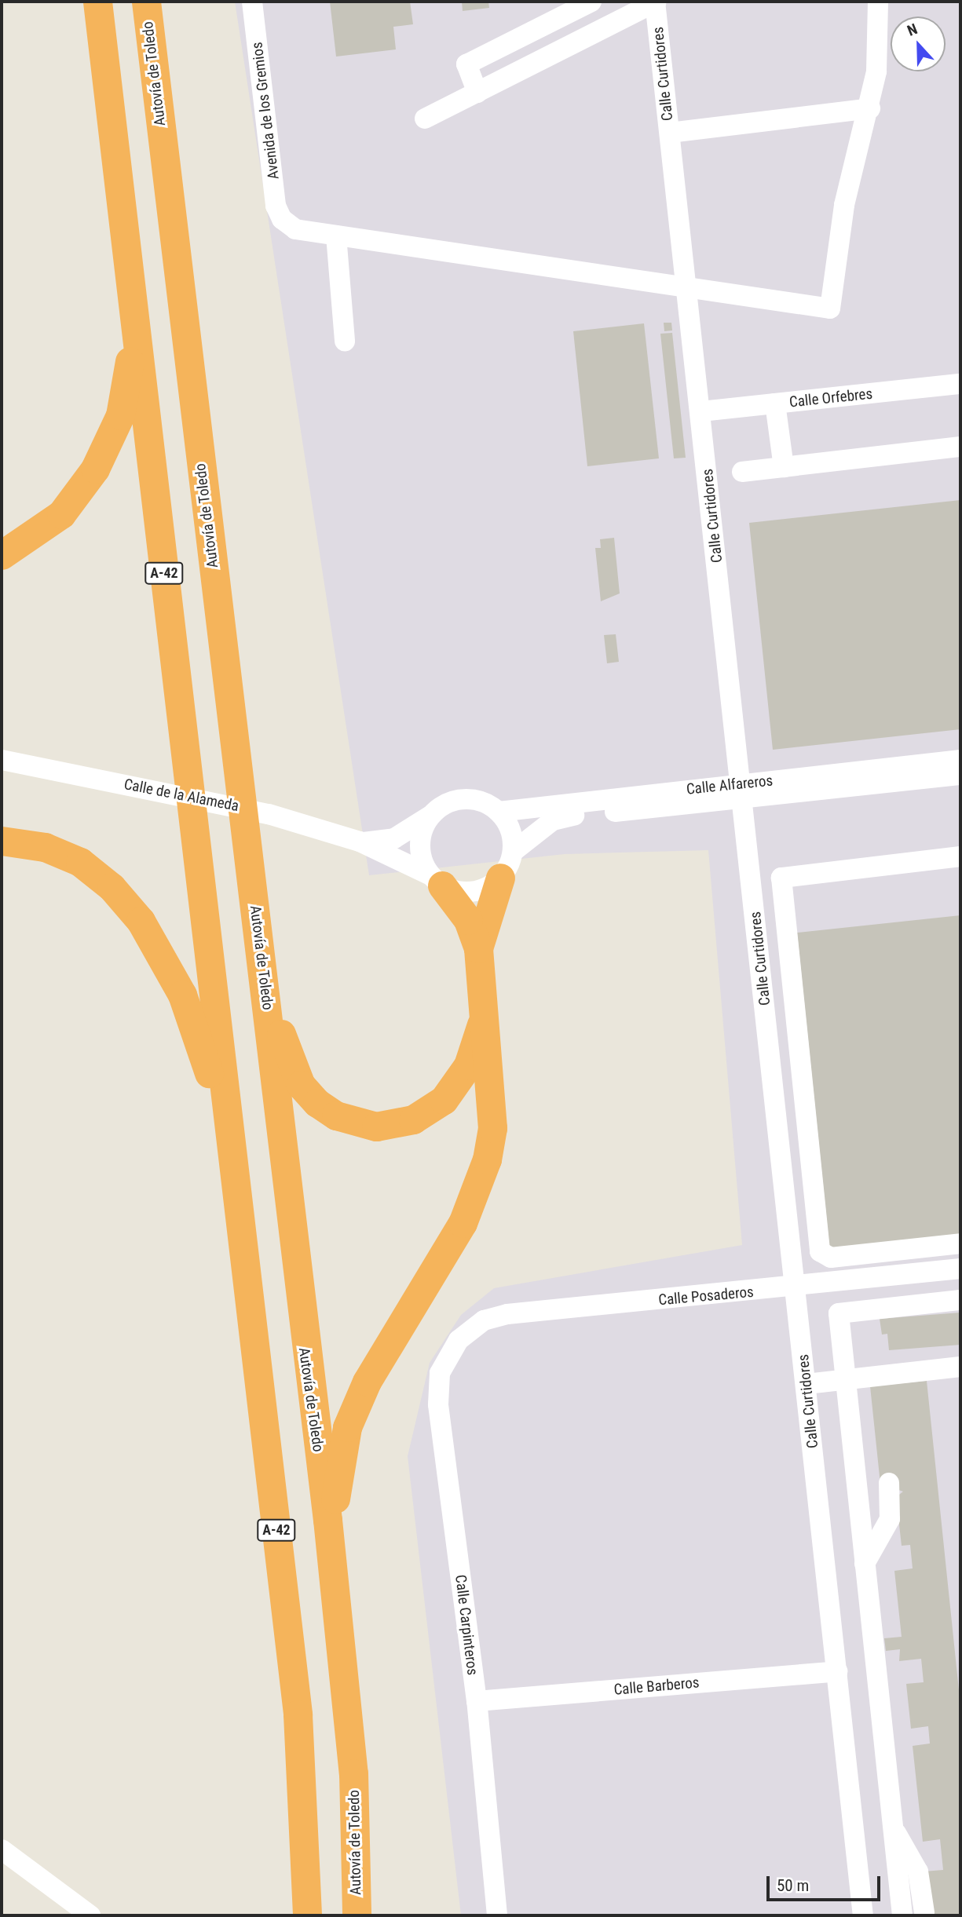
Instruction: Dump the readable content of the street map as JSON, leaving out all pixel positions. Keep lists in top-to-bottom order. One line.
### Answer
{"streets":{"highway":["Autovía de Toledo","A-42"],"street":["Calle Curtidores","Avenida de los Gremios","Calle Orfebres","Calle Alfareros","Calle de la Alameda","Calle Posaderos","Calle Carpinteros","Calle Barberos"]},"crossings":[["Calle Curtidores","Calle Orfebres"],["Calle Curtidores","Calle Alfareros"],["Calle Curtidores","Calle Posaderos"],["Calle Curtidores","Calle Barberos"],["Calle Alfareros","Calle de la Alameda"],["Calle Posaderos","Calle Carpinteros"],["Calle Carpinteros","Calle Barberos"]],"scale_bar":"50 m","north":"top"}
